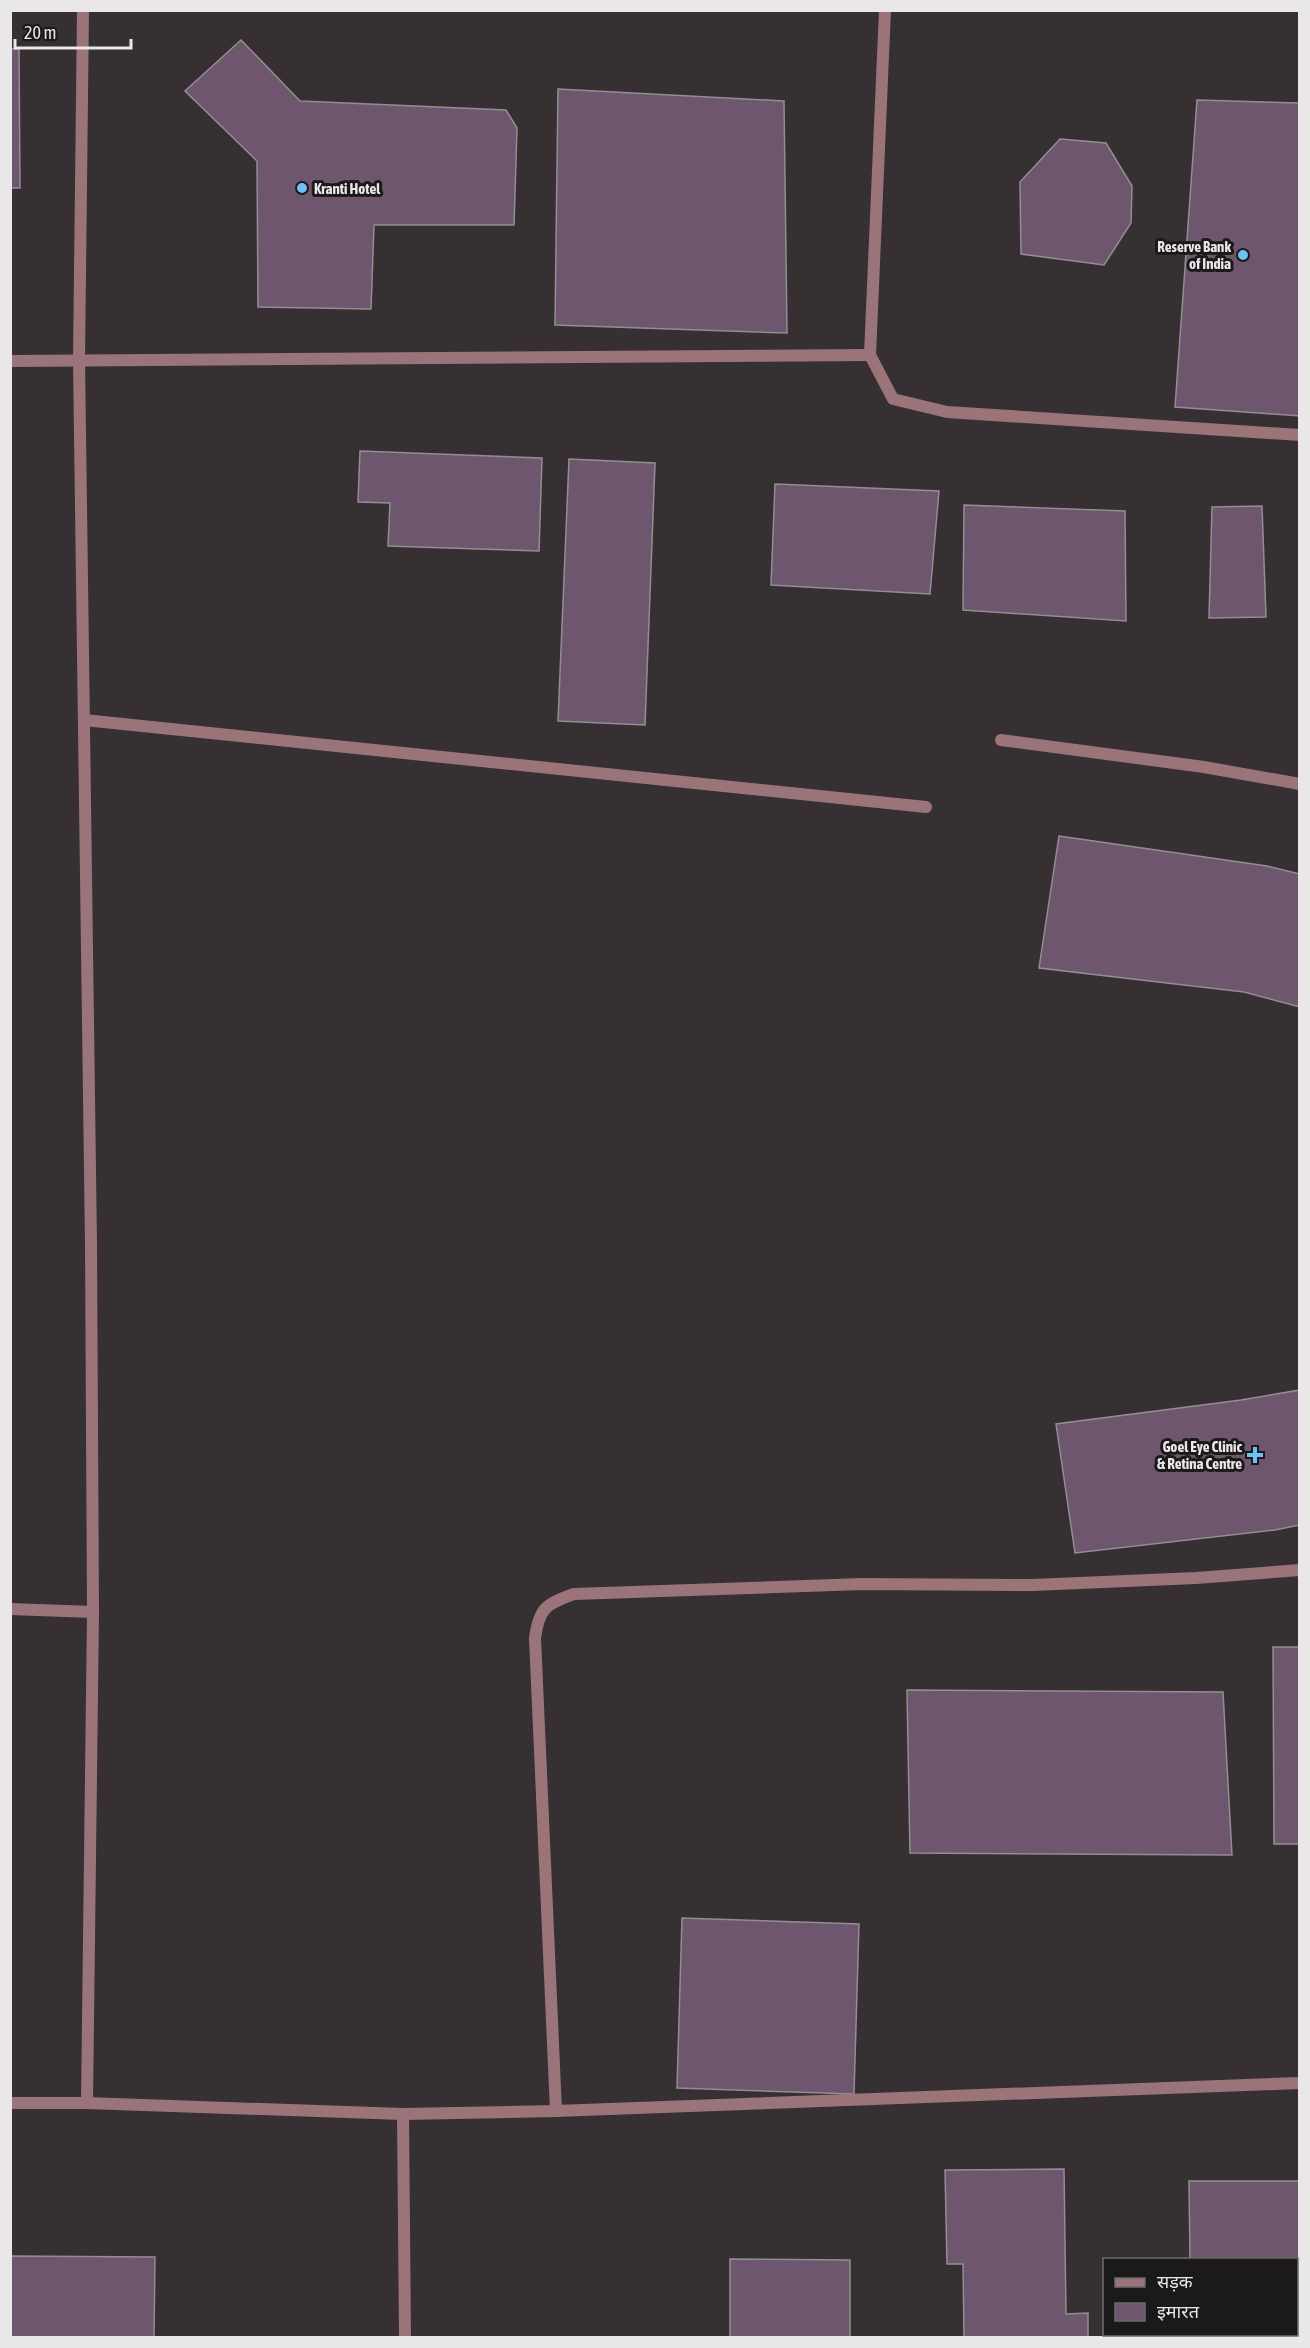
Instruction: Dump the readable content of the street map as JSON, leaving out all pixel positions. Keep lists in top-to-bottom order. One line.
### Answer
{"places":{"other":["Kranti Hotel","Reserve Bank of India"],"health":["Goel Eye Clinic & Retina Centre"]},"legend":["सड़क","इमारत"],"scale_bar":"20 m"}
